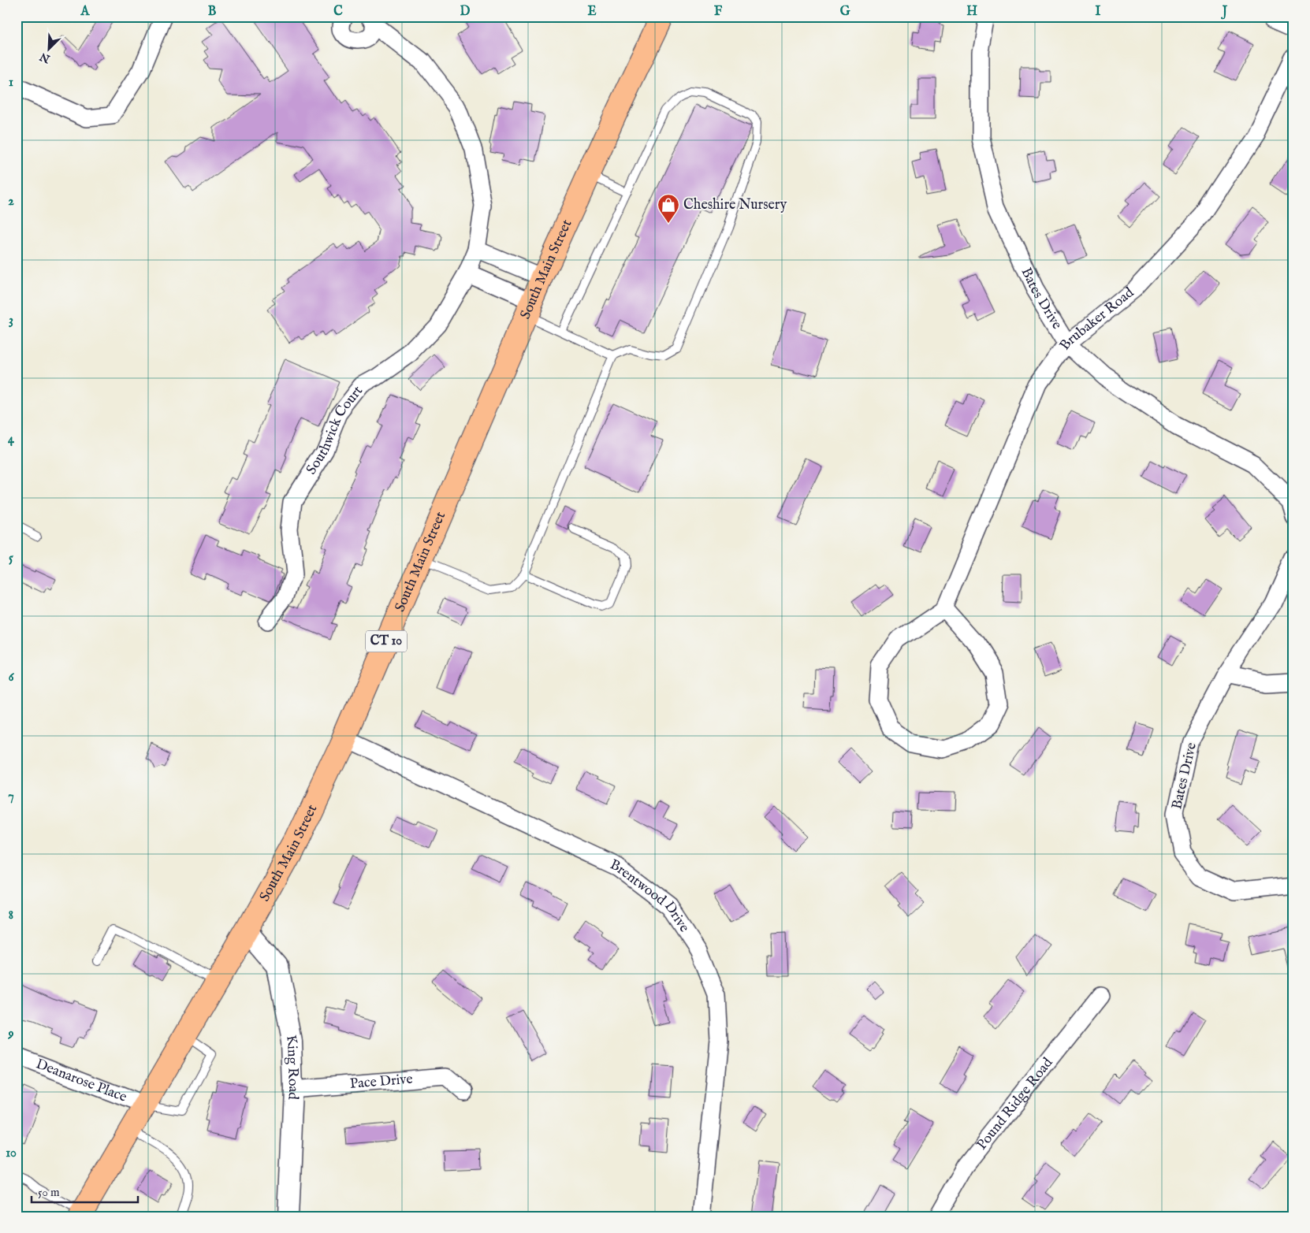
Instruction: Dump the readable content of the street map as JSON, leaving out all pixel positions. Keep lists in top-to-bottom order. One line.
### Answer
{"streets":{"highway":["South Main Street","CT 10"],"street":["Bates Drive","Brubaker Road","Southwick Court","Brentwood Drive","King Road","Deanarose Place","Pace Drive","Pound Ridge Road"]},"crossings":[["South Main Street","Brentwood Drive"],["South Main Street","King Road"],["South Main Street","Deanarose Place"],["Bates Drive","Brubaker Road"],["King Road","Pace Drive"]],"places":{"shop":["Cheshire Nursery"]},"scale_bar":"50 m","north":"bottom left","grid":{"columns":["A","B","C","D","E","F","G","H","I","J"],"rows":["1","2","3","4","5","6","7","8","9","10"]}}
